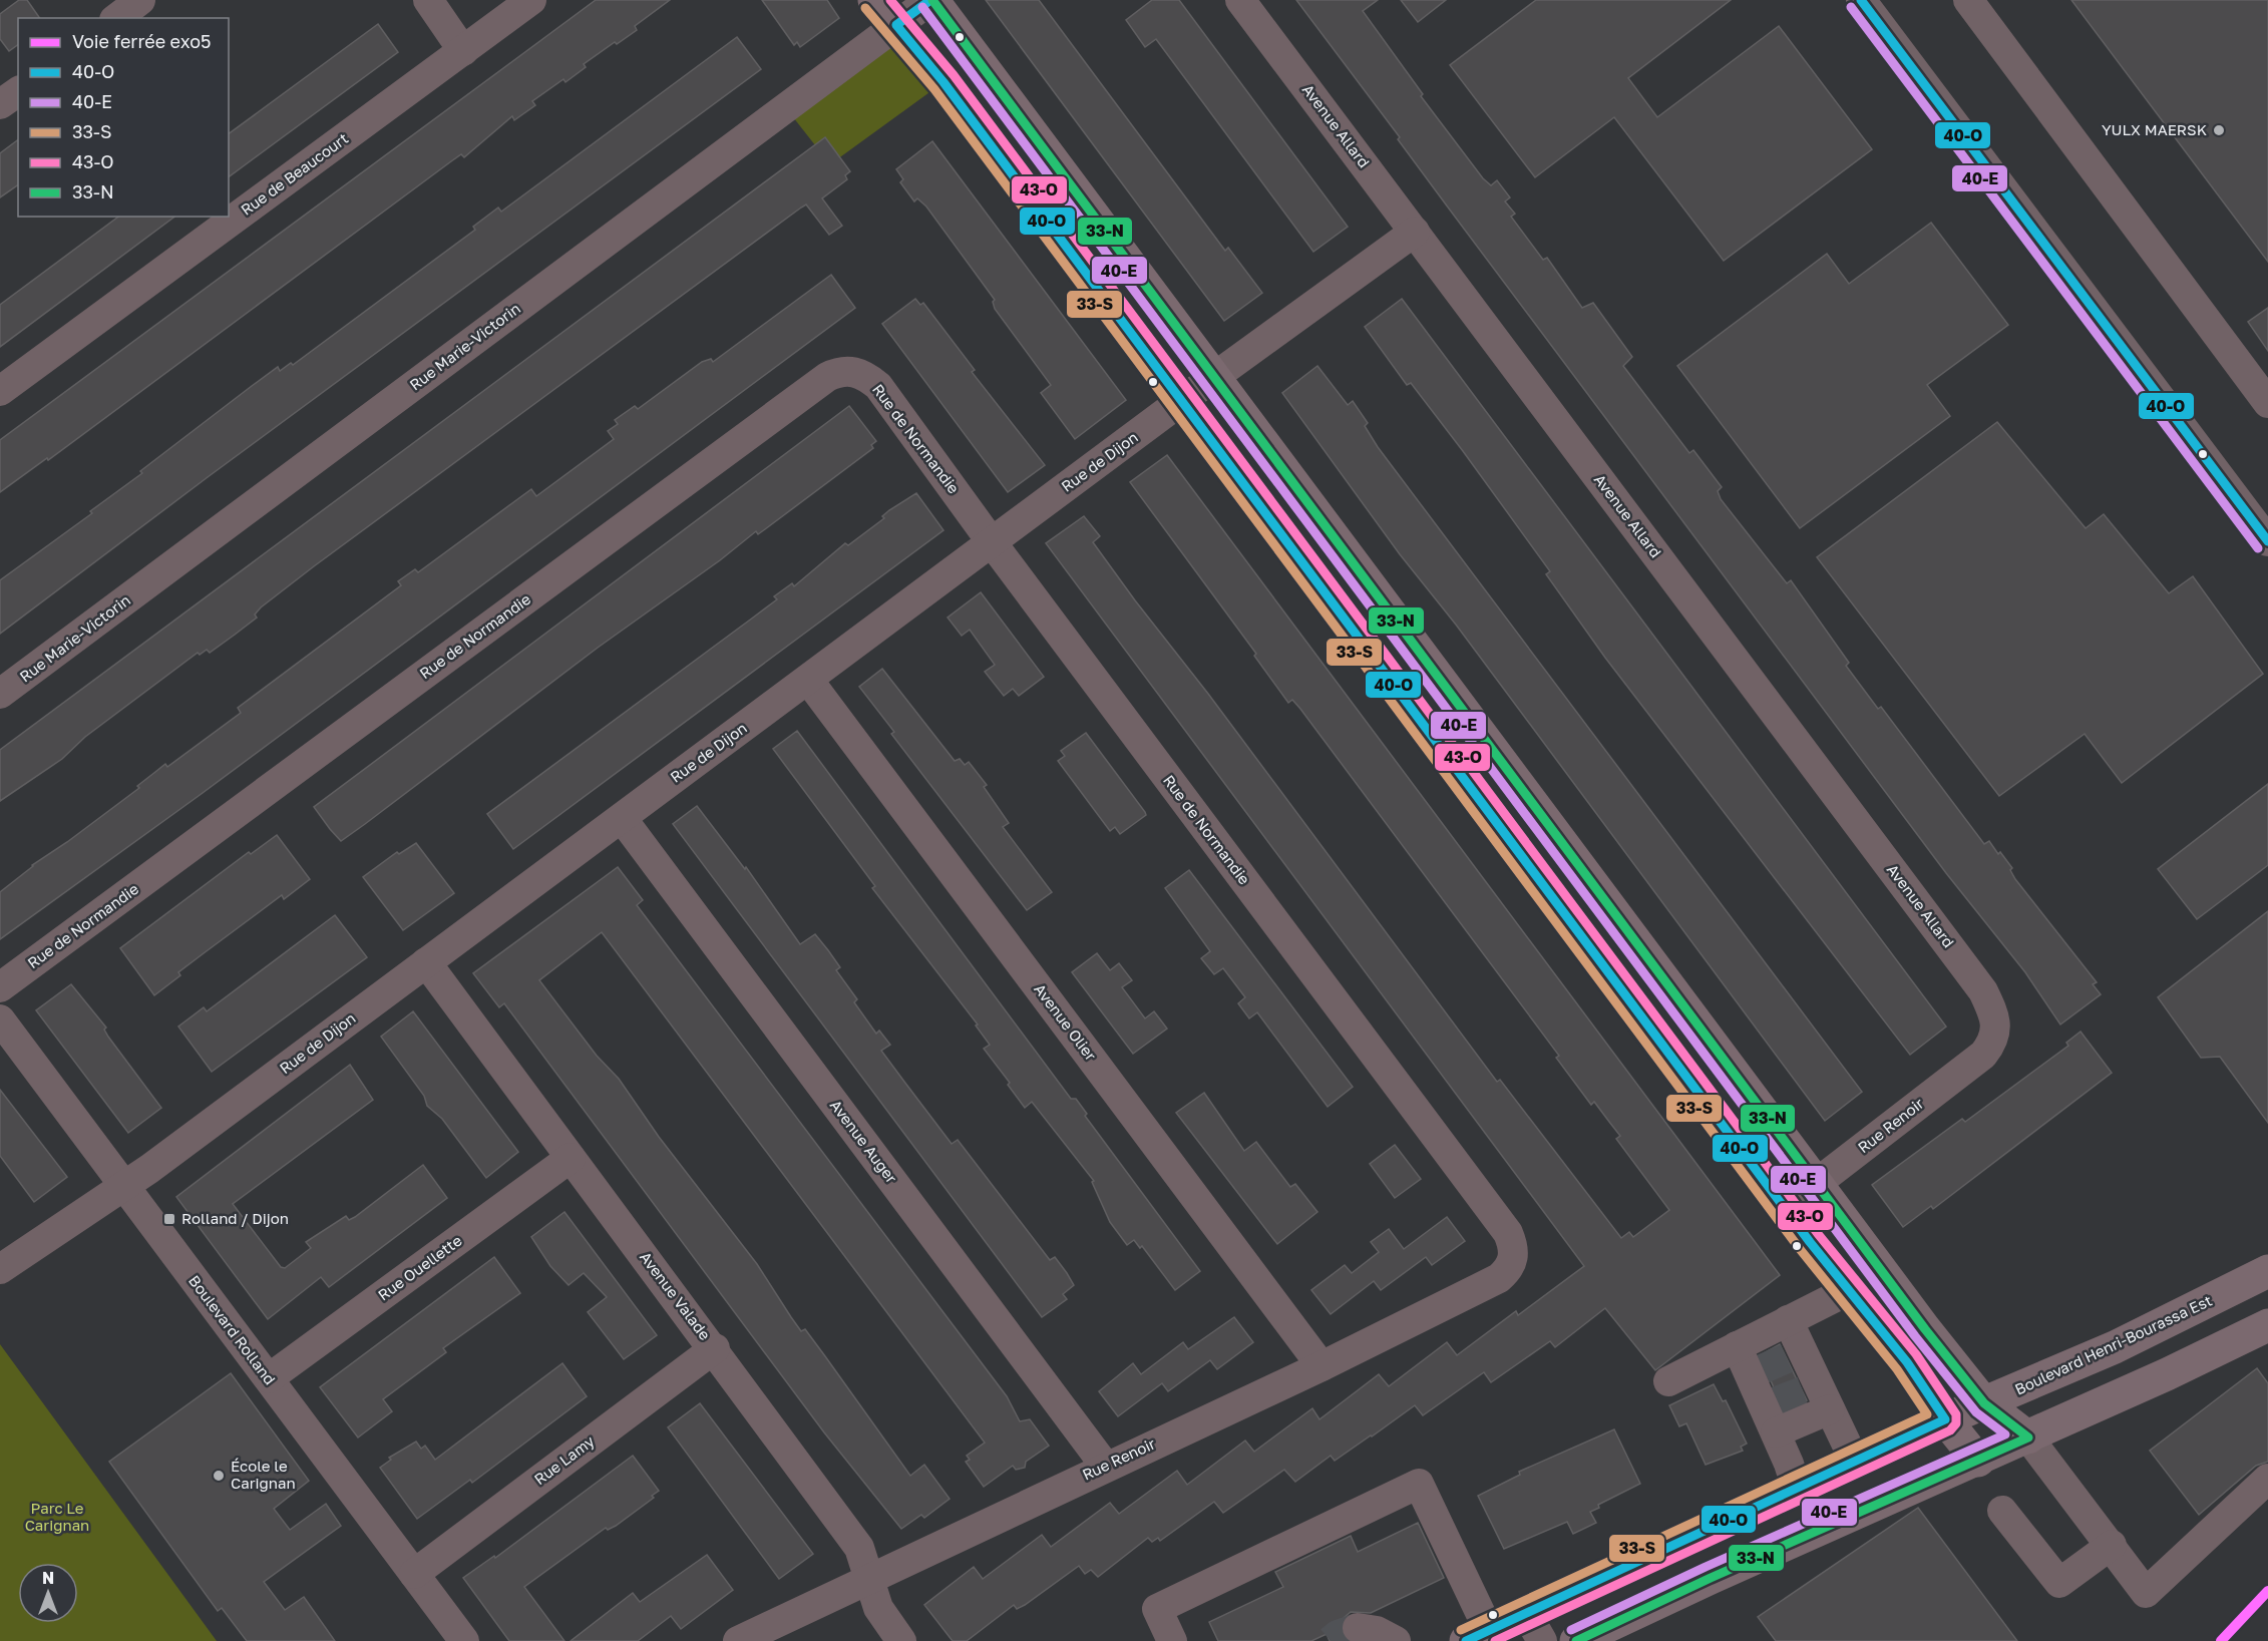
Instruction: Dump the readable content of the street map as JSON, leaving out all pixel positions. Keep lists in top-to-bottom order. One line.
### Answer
{"streets":{"main road":["Boulevard Henri-Bourassa Est"],"street":["Avenue Allard","Rue de Beaucourt","Rue Marie-Victorin","Rue de Normandie","Rue de Dijon","Avenue Olier","Rue Renoir","Avenue Auger","Rue Ouellette","Avenue Valade","Boulevard Rolland","Rue Lamy"]},"crossings":[["Avenue Allard","Rue de Dijon"],["Avenue Allard","Rue Renoir"],["Rue de Normandie","Rue de Dijon"],["Rue de Normandie","Rue Renoir"],["Rue de Dijon","Avenue Olier"],["Rue de Dijon","Avenue Auger"],["Rue de Dijon","Avenue Valade"],["Rue de Dijon","Boulevard Rolland"],["Avenue Olier","Rue Renoir"],["Rue Renoir","Avenue Auger"],["Rue Renoir","Avenue Valade"],["Rue Ouellette","Avenue Valade"],["Rue Ouellette","Boulevard Rolland"],["Avenue Valade","Rue Lamy"],["Boulevard Rolland","Rue Lamy"]],"parks":["Parc Le Carignan"],"places":{"other":["YULX MAERSK","École le Carignan"],"transit":["Rolland / Dijon"]},"lines":["transit line 40-O","transit line 43-O","transit line 33-N","transit line 40-E","transit line 33-S","rail line exo5"],"legend":["Voie ferrée exo5","40-O","40-E","33-S","43-O","33-N"],"north":"top"}
